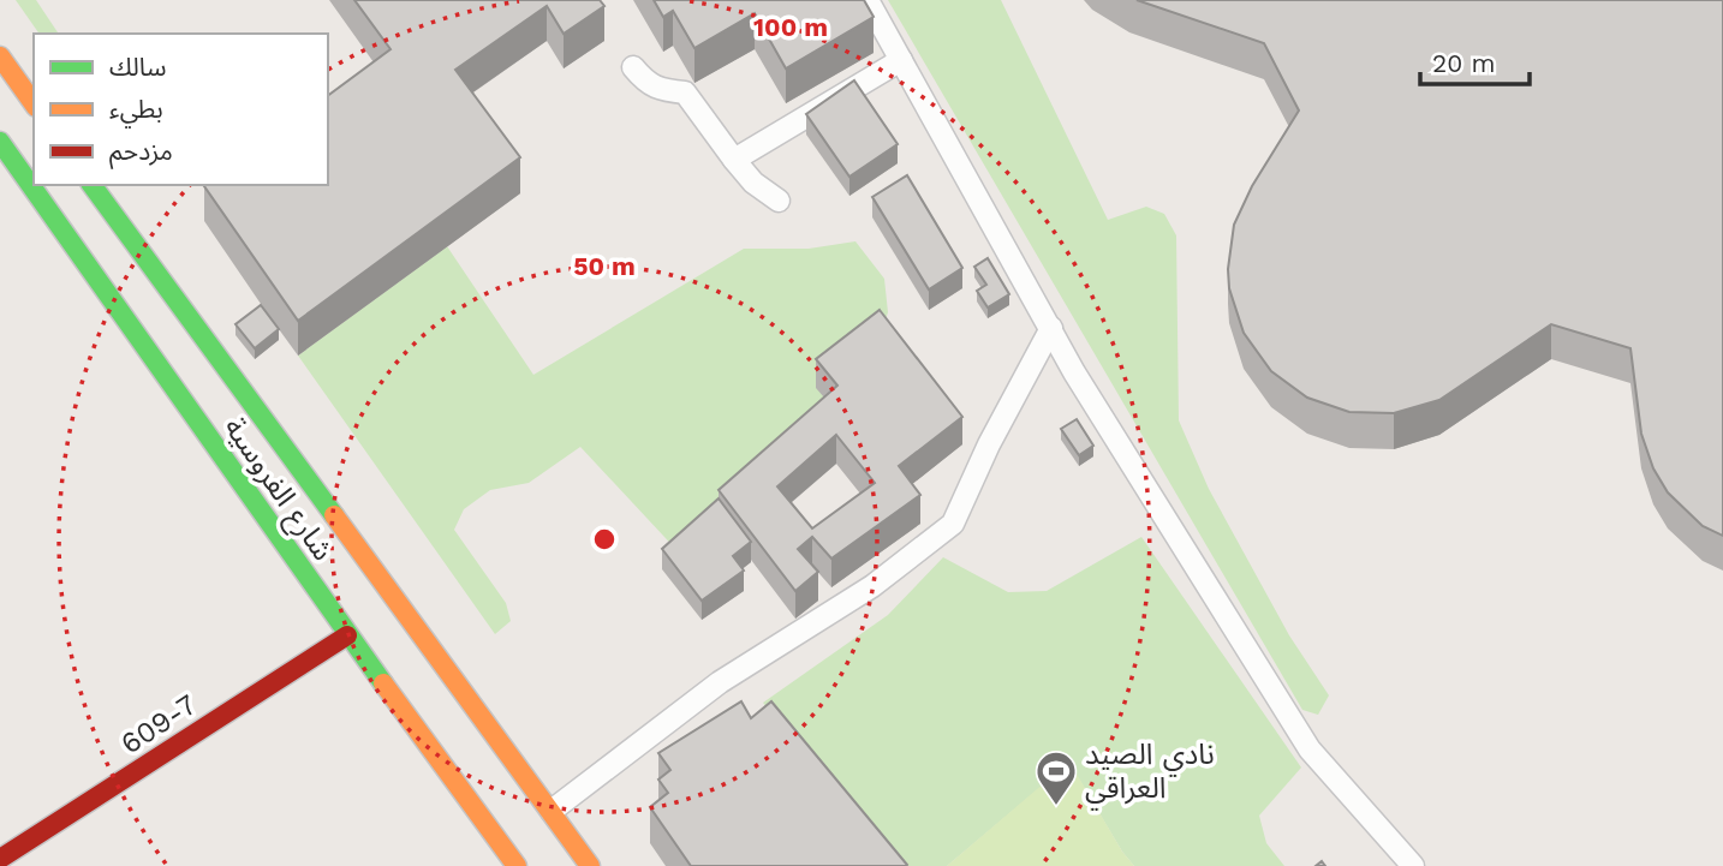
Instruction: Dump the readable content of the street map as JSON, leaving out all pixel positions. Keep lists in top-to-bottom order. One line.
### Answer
{"streets":{"street":["شارع الفروسية","609-7"]},"crossings":[["شارع الفروسية","609-7"]],"places":{"sports":["نادي الصيد العراقي"]},"legend":["سالك","بطيء","مزدحم"],"scale_bar":"20 m","rings":["100 m","50 m"]}
